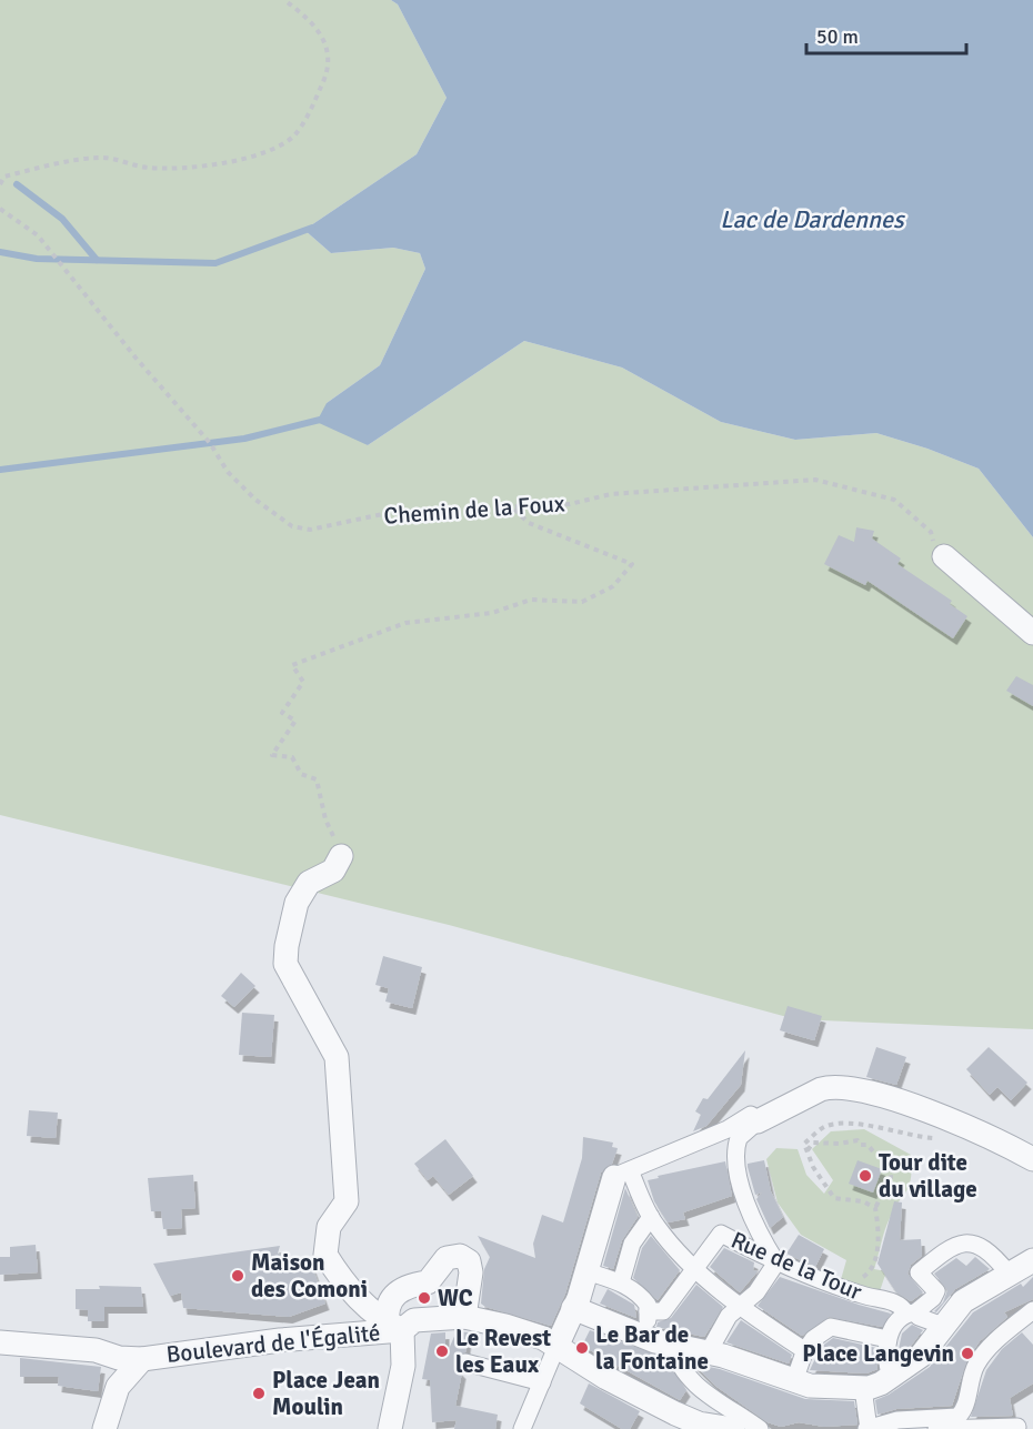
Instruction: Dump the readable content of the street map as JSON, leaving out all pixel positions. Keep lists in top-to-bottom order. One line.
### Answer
{"streets":{"street":["Rue de la Tour","Boulevard de l'Égalité"],"path":["Chemin de la Foux"]},"water":["Lac de Dardennes"],"places":["Tour dite du village","Maison des Comoni","WC","Le Bar de la Fontaine","Le Revest les Eaux","Place Langevin","Place Jean Moulin"],"scale_bar":"50 m"}
